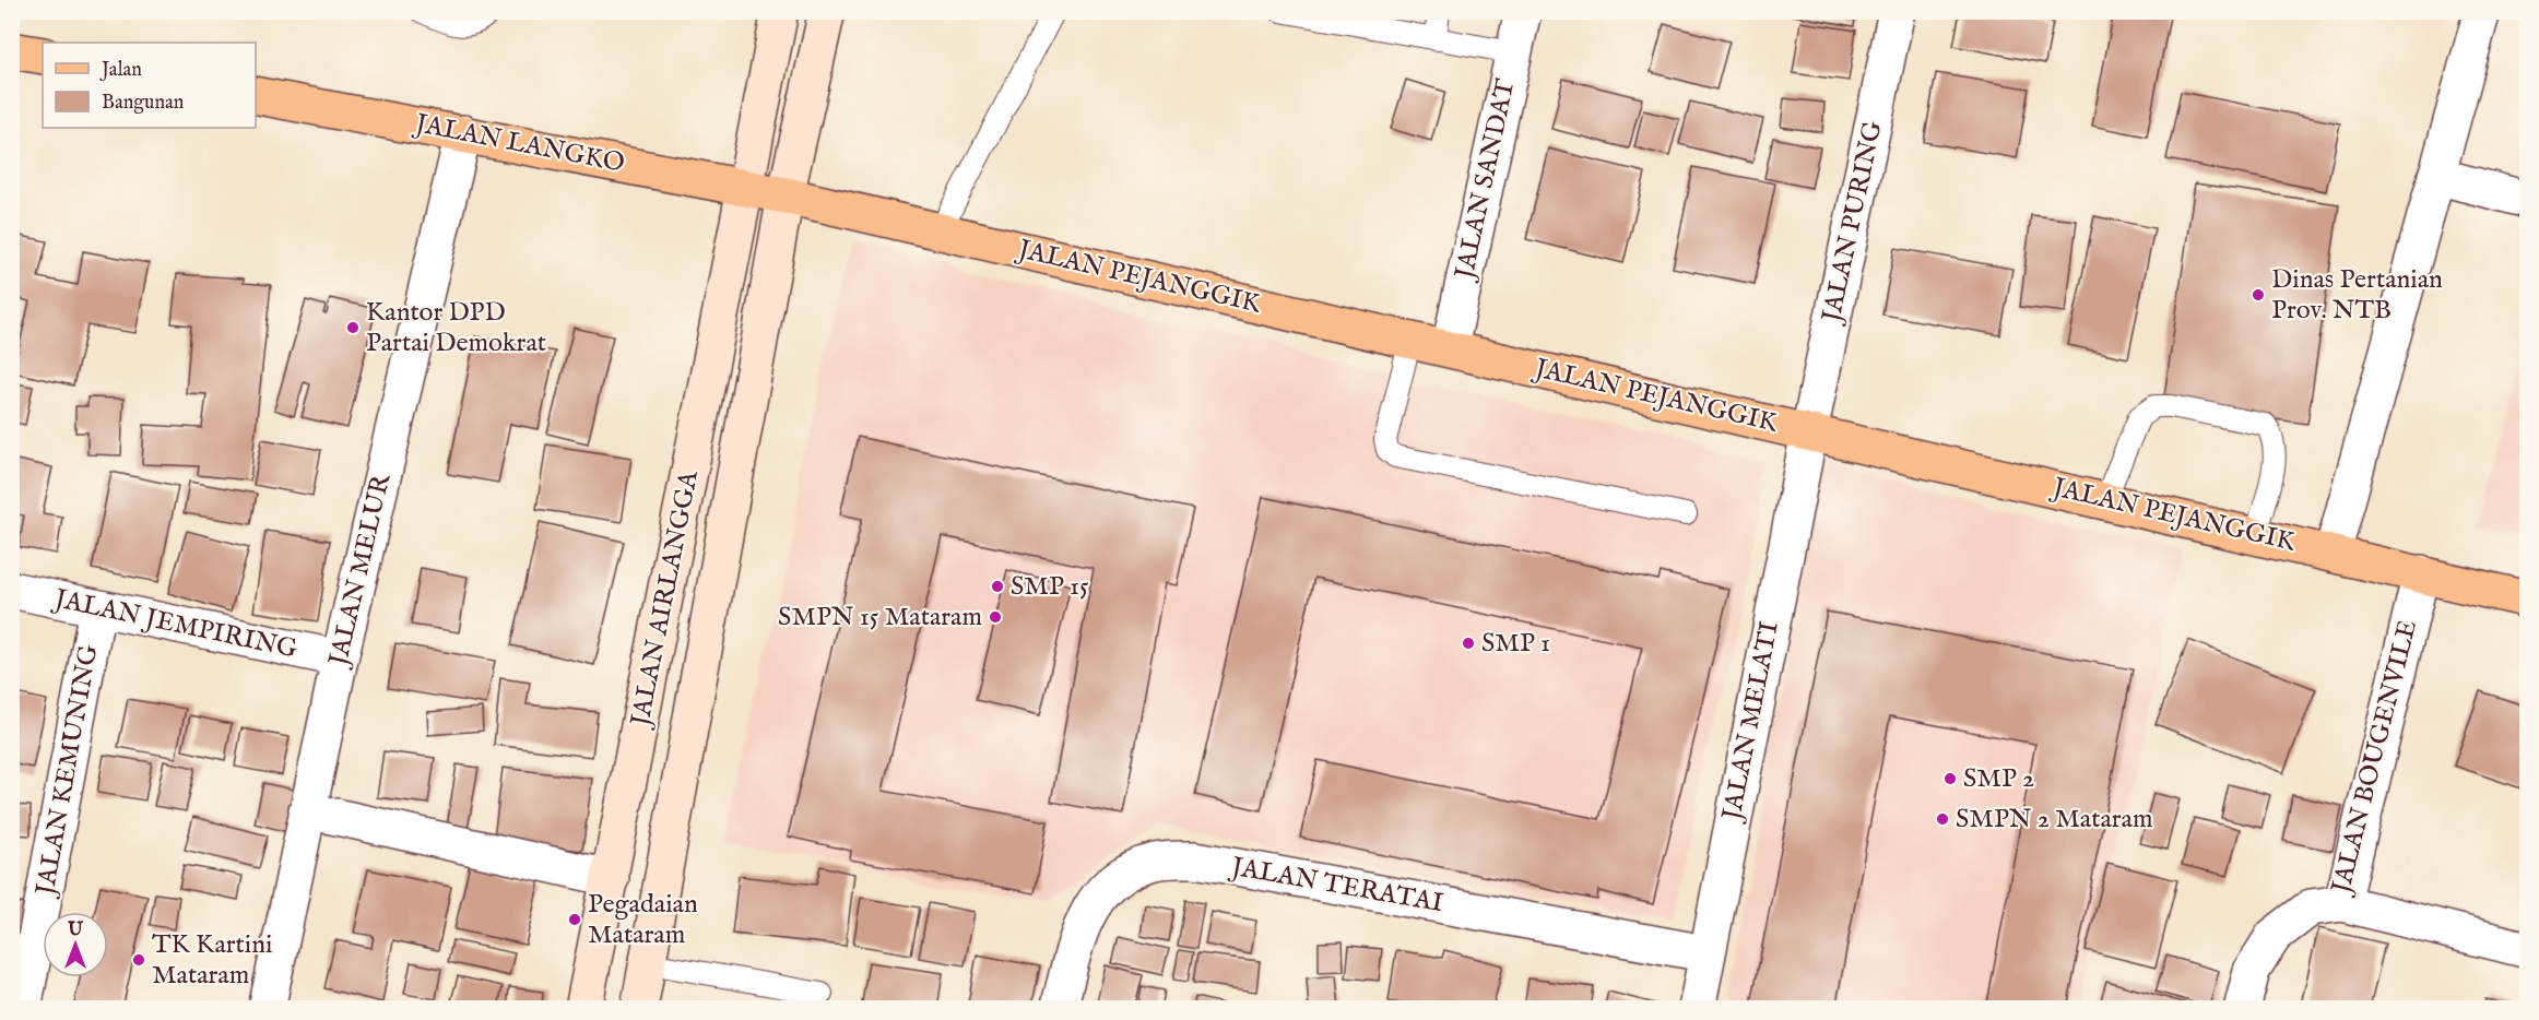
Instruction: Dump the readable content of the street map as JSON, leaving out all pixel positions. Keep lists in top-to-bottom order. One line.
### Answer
{"streets":{"main road":["JALAN LANGKO","JALAN PEJANGGIK","JALAN AIRLANGGA"],"street":["JALAN SANDAT","JALAN PURING","JALAN MELUR","JALAN JEMPIRING","JALAN MELATI","JALAN BOUGENVILE","JALAN KEMUNING","JALAN TERATAI"]},"crossings":[["JALAN LANGKO","JALAN PEJANGGIK"],["JALAN LANGKO","JALAN MELUR"],["JALAN LANGKO","JALAN AIRLANGGA"],["JALAN SANDAT","JALAN PEJANGGIK"],["JALAN PURING","JALAN PEJANGGIK"],["JALAN PURING","JALAN MELATI"],["JALAN PEJANGGIK","JALAN AIRLANGGA"],["JALAN PEJANGGIK","JALAN MELATI"],["JALAN PEJANGGIK","JALAN BOUGENVILE"],["JALAN MELUR","JALAN JEMPIRING"],["JALAN JEMPIRING","JALAN KEMUNING"],["JALAN MELATI","JALAN TERATAI"]],"places":["Dinas Pertanian Prov. NTB","Kantor DPD Partai Demokrat","SMP 15","SMPN 15 Mataram","SMP 1","SMP 2","SMPN 2 Mataram","Pegadaian Mataram","TK Kartini Mataram"],"legend":["Jalan","Bangunan"],"north":"top"}
